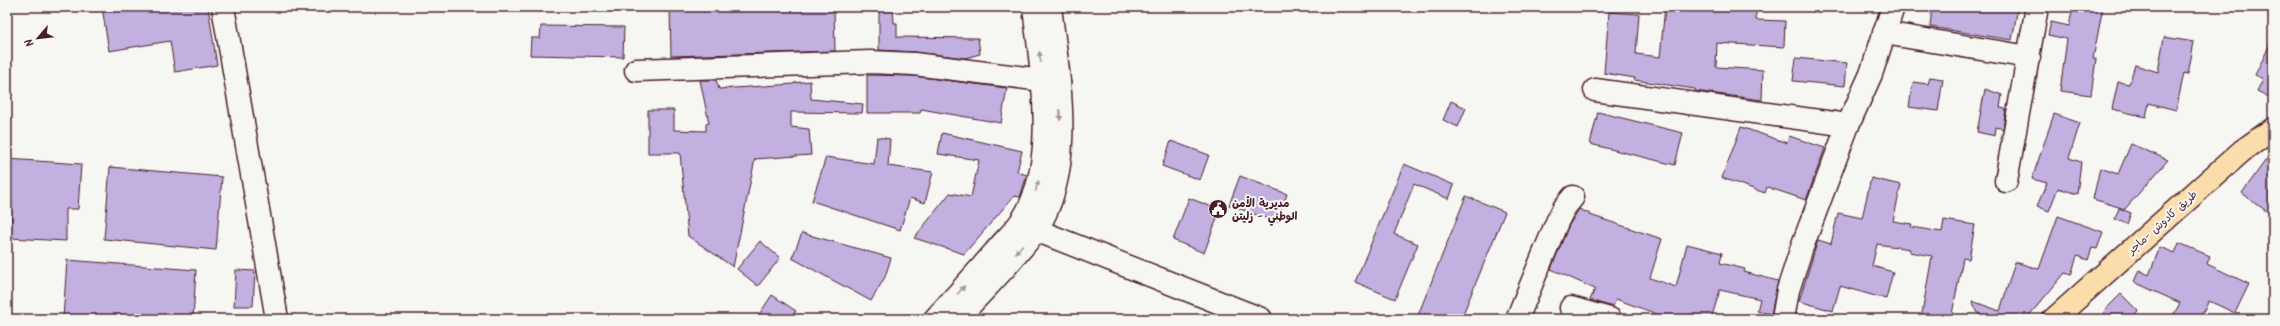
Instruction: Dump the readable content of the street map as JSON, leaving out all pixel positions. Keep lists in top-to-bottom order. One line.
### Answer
{"streets":{"highway":["طريق كادوش -ماجر"]},"places":{"public building":["مديرية الأمن الوطني - زليتن"]},"north":"bottom left"}
